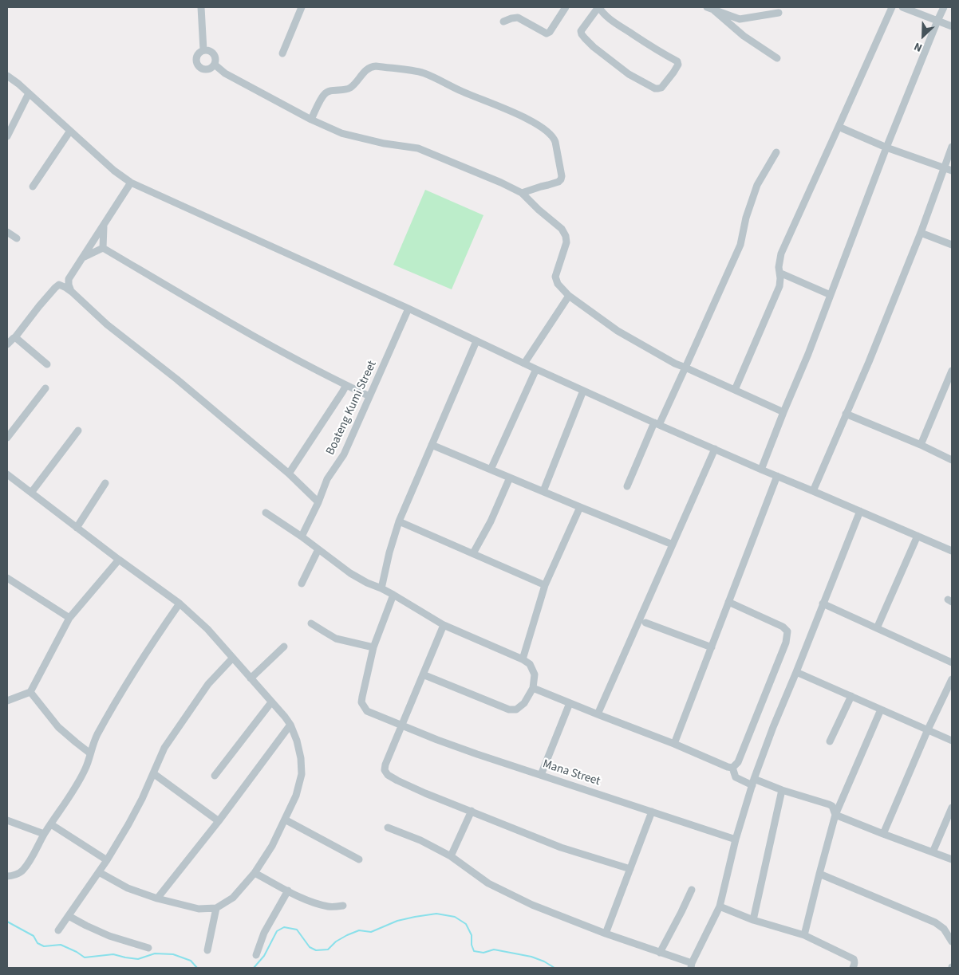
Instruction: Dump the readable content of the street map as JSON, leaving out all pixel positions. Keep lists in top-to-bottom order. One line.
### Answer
{"streets":{"street":["Boateng Kumi Street","Mana Street"]},"north":"bottom left"}
